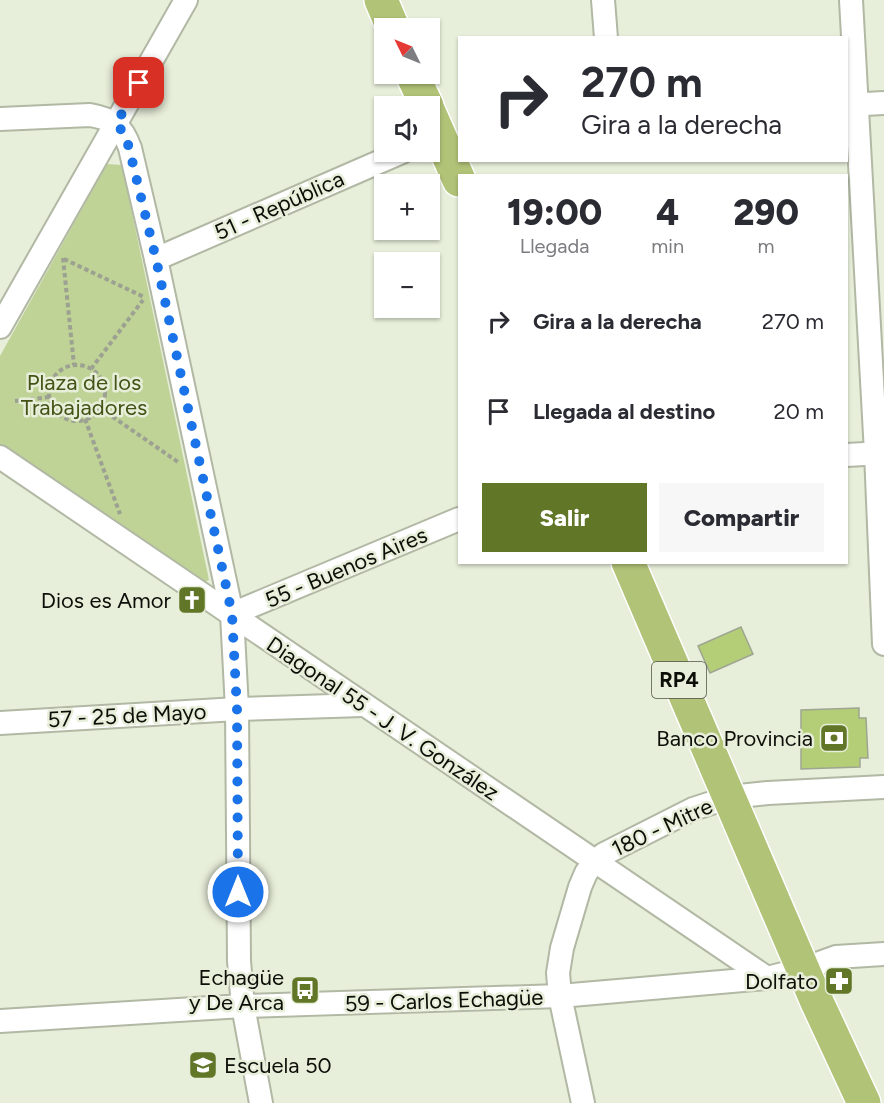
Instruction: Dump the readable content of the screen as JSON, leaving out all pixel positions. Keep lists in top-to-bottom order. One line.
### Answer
{"streets":{"main road":["RP4"],"street":["51 - República","55 - Buenos Aires","57 - 25 de Mayo","Diagonal 55 - J. V. González","180 - Mitre","59 - Carlos Echagüe"]},"crossings":[["55 - Buenos Aires","Diagonal 55 - J. V. González"],["RP4","180 - Mitre"],["RP4","59 - Carlos Echagüe"],["57 - 25 de Mayo","Diagonal 55 - J. V. González"],["Diagonal 55 - J. V. González","180 - Mitre"],["Diagonal 55 - J. V. González","59 - Carlos Echagüe"],["180 - Mitre","59 - Carlos Echagüe"]],"parks":["Plaza de los Trabajadores"],"places":{"church":["Dios es Amor"],"bank":["Banco Provincia"],"pharmacy":["Dolfato"],"bus stop":["Echagüe y De Arca"],"school or university":["Escuela 50"]},"north":"top left","page":{"map_buttons":["+","−"],"turn":["270 m","Gira a la derecha"],"eta":["19:00","Llegada","4","min","290","m"],"list":[{"name":"Gira a la derecha","value":"270 m"},{"name":"Llegada al destino","value":"20 m"}],"buttons":["Salir","Compartir"]}}
